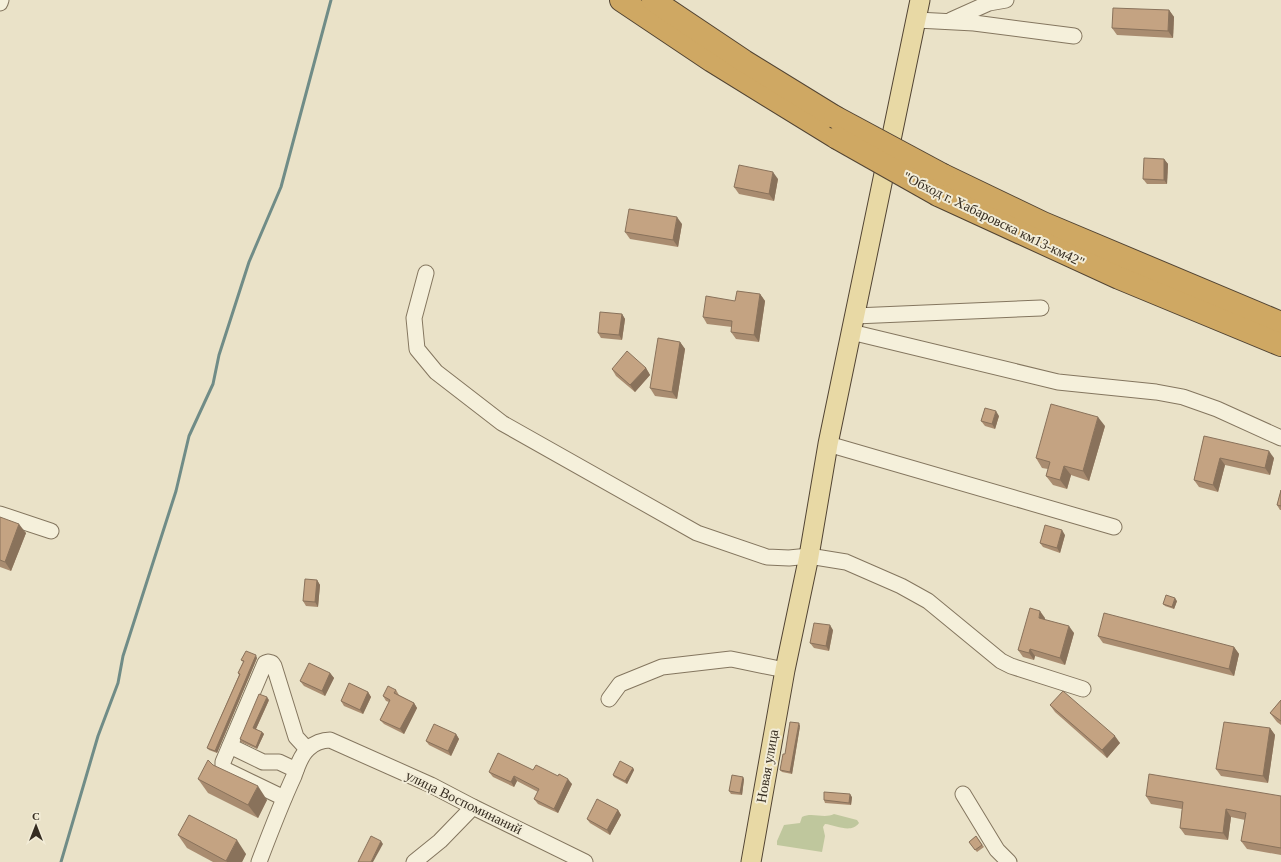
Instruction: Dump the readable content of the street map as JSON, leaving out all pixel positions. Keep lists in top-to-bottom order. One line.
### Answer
{"streets":{"highway":["\"Обход г. Хабаровска км13-км42\""],"main road":["Новая улица"],"street":["улица Воспоминаний"]},"north":"top"}
